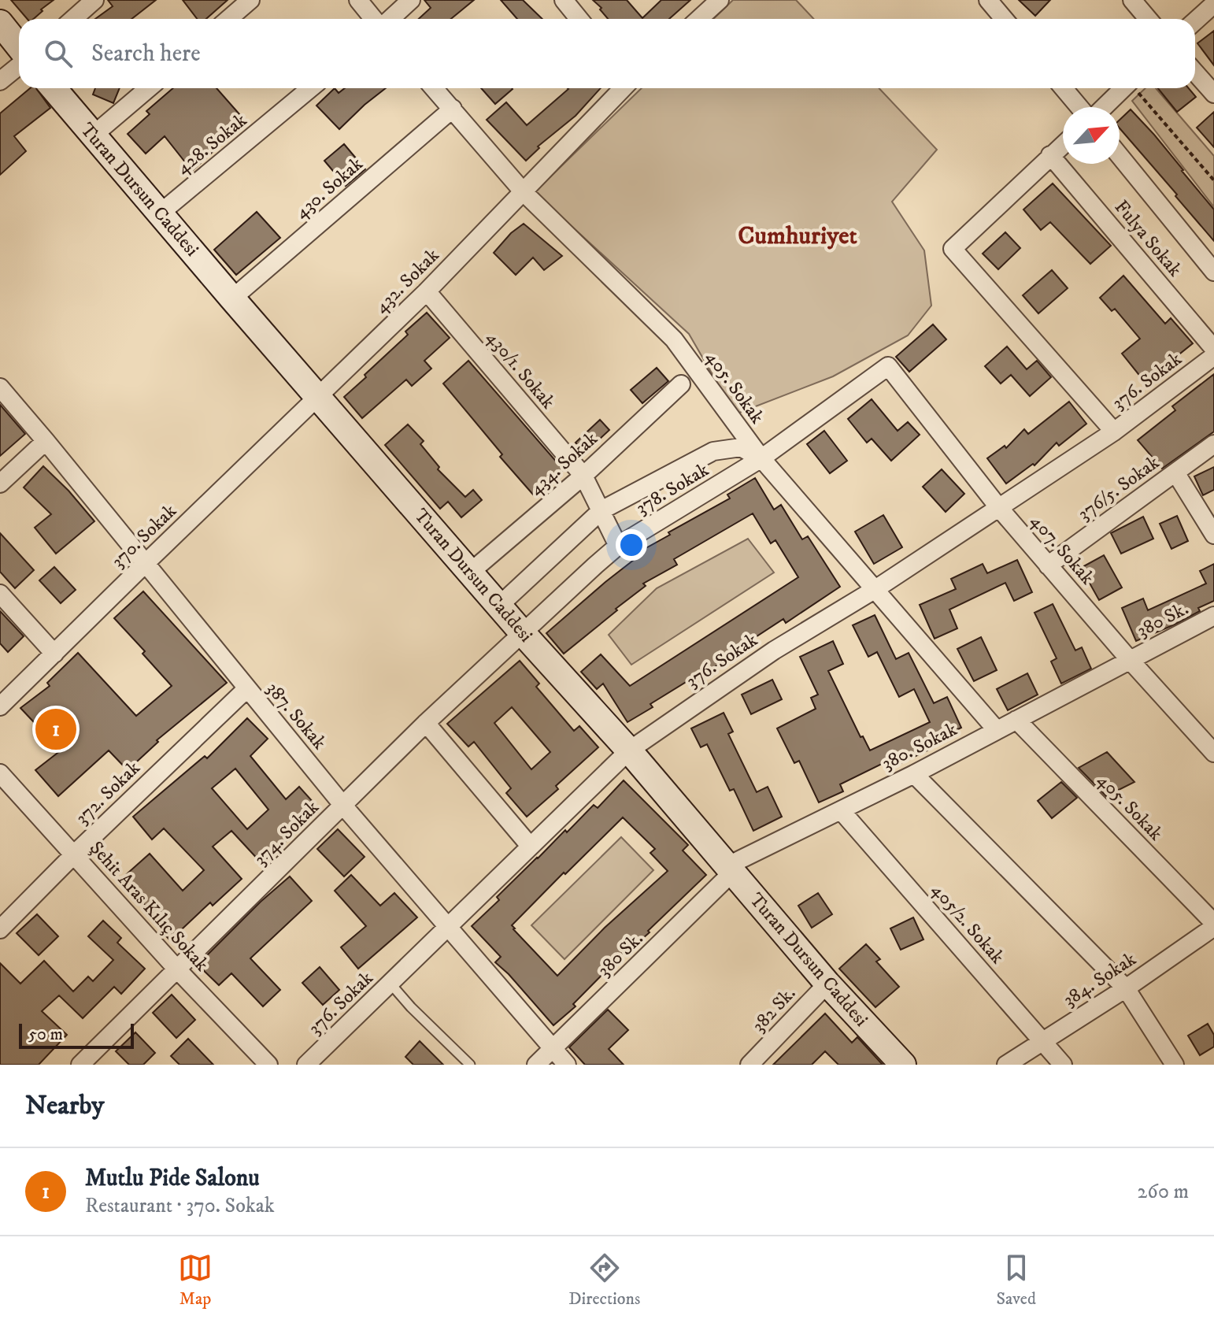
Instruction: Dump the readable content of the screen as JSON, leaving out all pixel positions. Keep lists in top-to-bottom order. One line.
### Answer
{"streets":{"street":["428. Sokak","430. Sokak","Turan Dursun Caddesi","Fulya Sokak","432. Sokak","430/1. Sokak","376. Sokak","405. Sokak","434. Sokak","376/5. Sokak","378. Sokak","370. Sokak","407. Sokak","380 Sk.","387. Sokak","380. Sokak","372. Sokak","374. Sokak","Şehit Aras Kılıç Sokak","405/2. Sokak","384. Sokak","382 Sk."]},"crossings":[["428. Sokak","Turan Dursun Caddesi"],["430. Sokak","Turan Dursun Caddesi"],["430. Sokak","405. Sokak"],["Turan Dursun Caddesi","432. Sokak"],["Turan Dursun Caddesi","376. Sokak"],["Turan Dursun Caddesi","434. Sokak"],["Turan Dursun Caddesi","378. Sokak"],["Turan Dursun Caddesi","370. Sokak"],["Turan Dursun Caddesi","380 Sk."],["Turan Dursun Caddesi","380. Sokak"],["Turan Dursun Caddesi","374. Sokak"],["Turan Dursun Caddesi","382 Sk."],["432. Sokak","430/1. Sokak"],["432. Sokak","405. Sokak"],["432. Sokak","370. Sokak"],["430/1. Sokak","434. Sokak"],["430/1. Sokak","378. Sokak"],["376. Sokak","405. Sokak"],["376. Sokak","407. Sokak"],["376. Sokak","387. Sokak"],["405. Sokak","378. Sokak"],["405. Sokak","380. Sokak"],["405. Sokak","384. Sokak"],["376/5. Sokak","407. Sokak"],["378. Sokak","407. Sokak"],["378. Sokak","374. Sokak"],["370. Sokak","387. Sokak"],["407. Sokak","380 Sk."],["407. Sokak","380. Sokak"],["380 Sk.","387. Sokak"],["380 Sk.","380. Sokak"],["387. Sokak","372. Sokak"],["387. Sokak","374. Sokak"],["380. Sokak","405/2. Sokak"],["372. Sokak","Şehit Aras Kılıç Sokak"],["374. Sokak","Şehit Aras Kılıç Sokak"],["405/2. Sokak","384. Sokak"]],"districts":["Cumhuriyet"],"scale_bar":"50 m","north":"top right","page":{"search":"Search here","pins":"1","scale":"50 m","heading":"Nearby","list":[{"mark":"1","name":"Mutlu Pide Salonu","note":"Restaurant · 370. Sokak","value":"260 m"}],"nav":["Map","Directions","Saved"]}}
